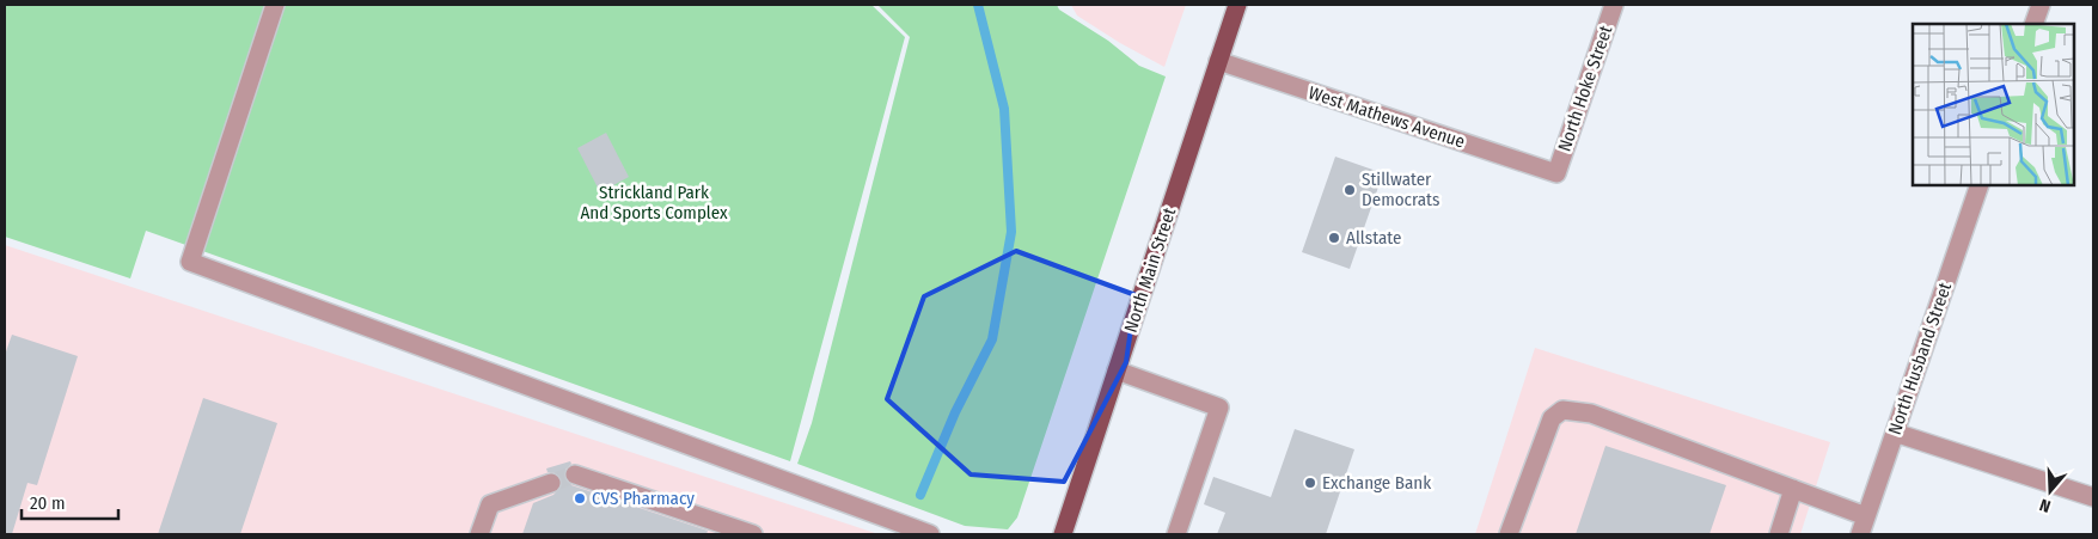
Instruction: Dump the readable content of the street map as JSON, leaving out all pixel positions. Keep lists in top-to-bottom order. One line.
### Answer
{"streets":{"main road":["North Main Street"],"street":["North Hoke Street","West Mathews Avenue","North Husband Street"]},"crossings":[["North Hoke Street","West Mathews Avenue"],["West Mathews Avenue","North Main Street"]],"parks":["Strickland Park And Sports Complex"],"places":["Stillwater Democrats","Allstate","Exchange Bank","CVS Pharmacy"],"scale_bar":"20 m","north":"bottom"}
